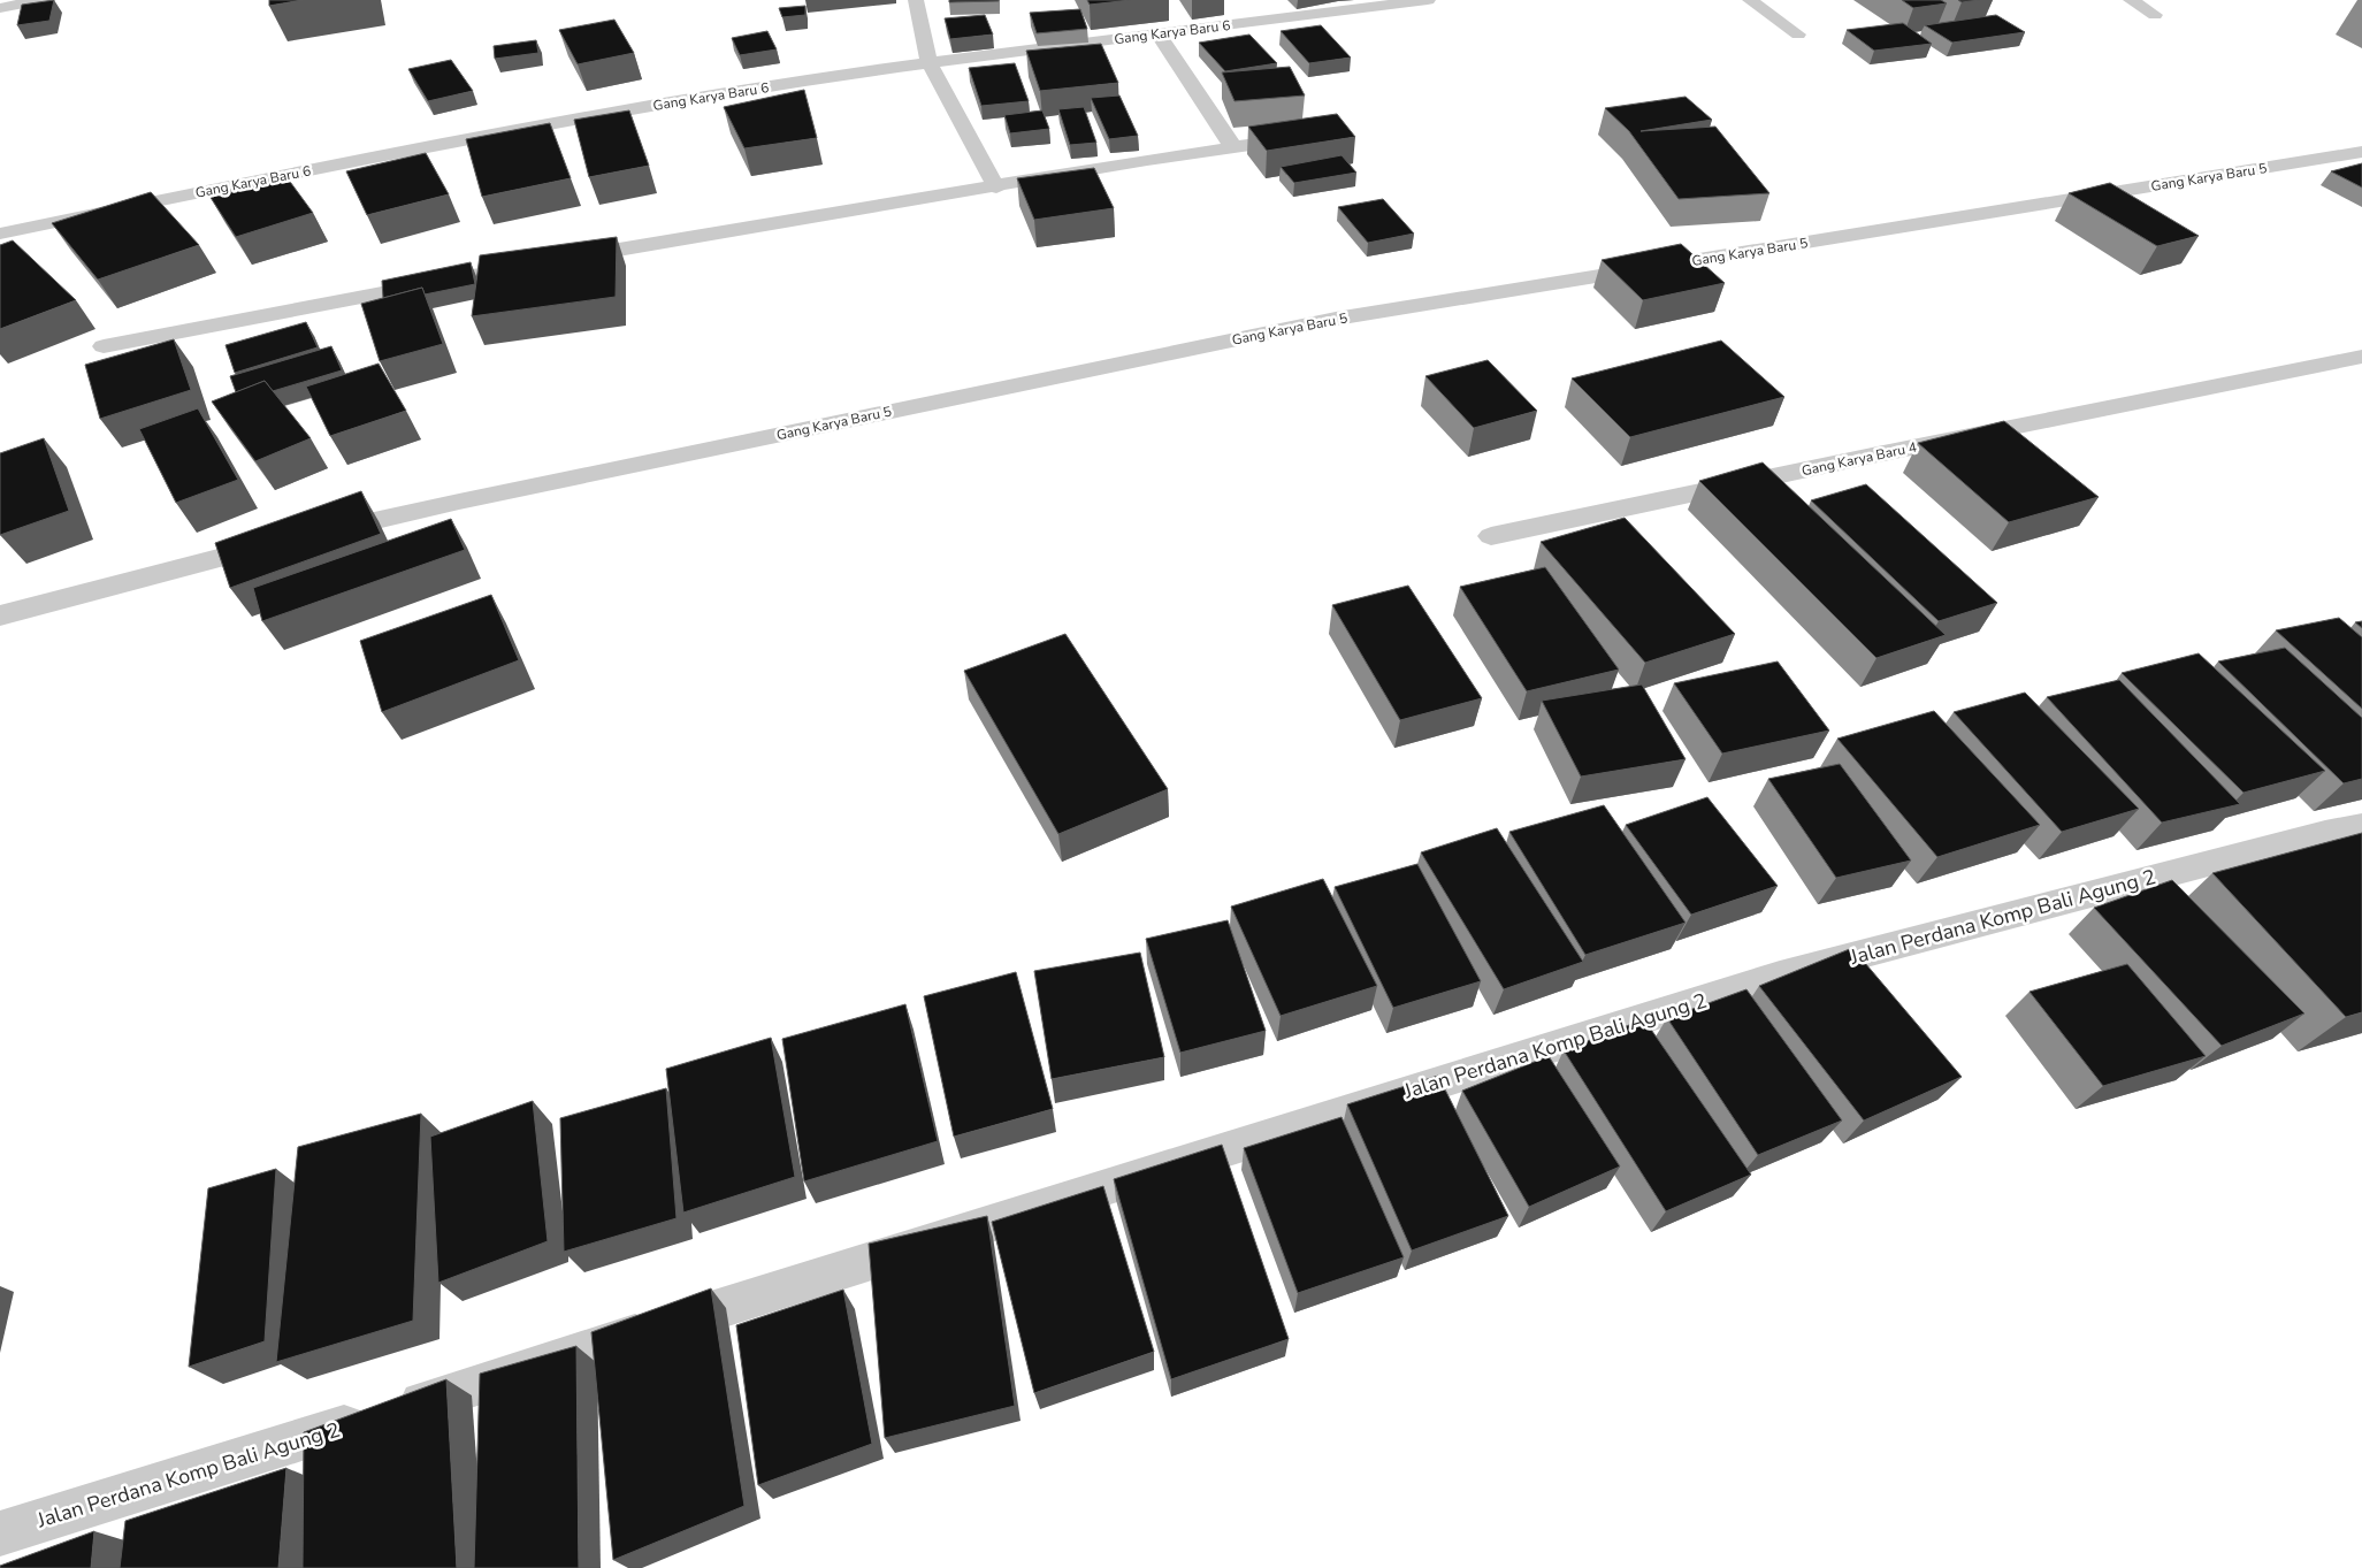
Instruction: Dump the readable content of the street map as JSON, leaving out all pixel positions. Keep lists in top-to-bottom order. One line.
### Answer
{"streets":{"street":["Gang Karya Baru 6","Gang Karya Baru 5","Gang Karya Baru 4","Jalan Perdana Komp Bali Agung 2"]}}
